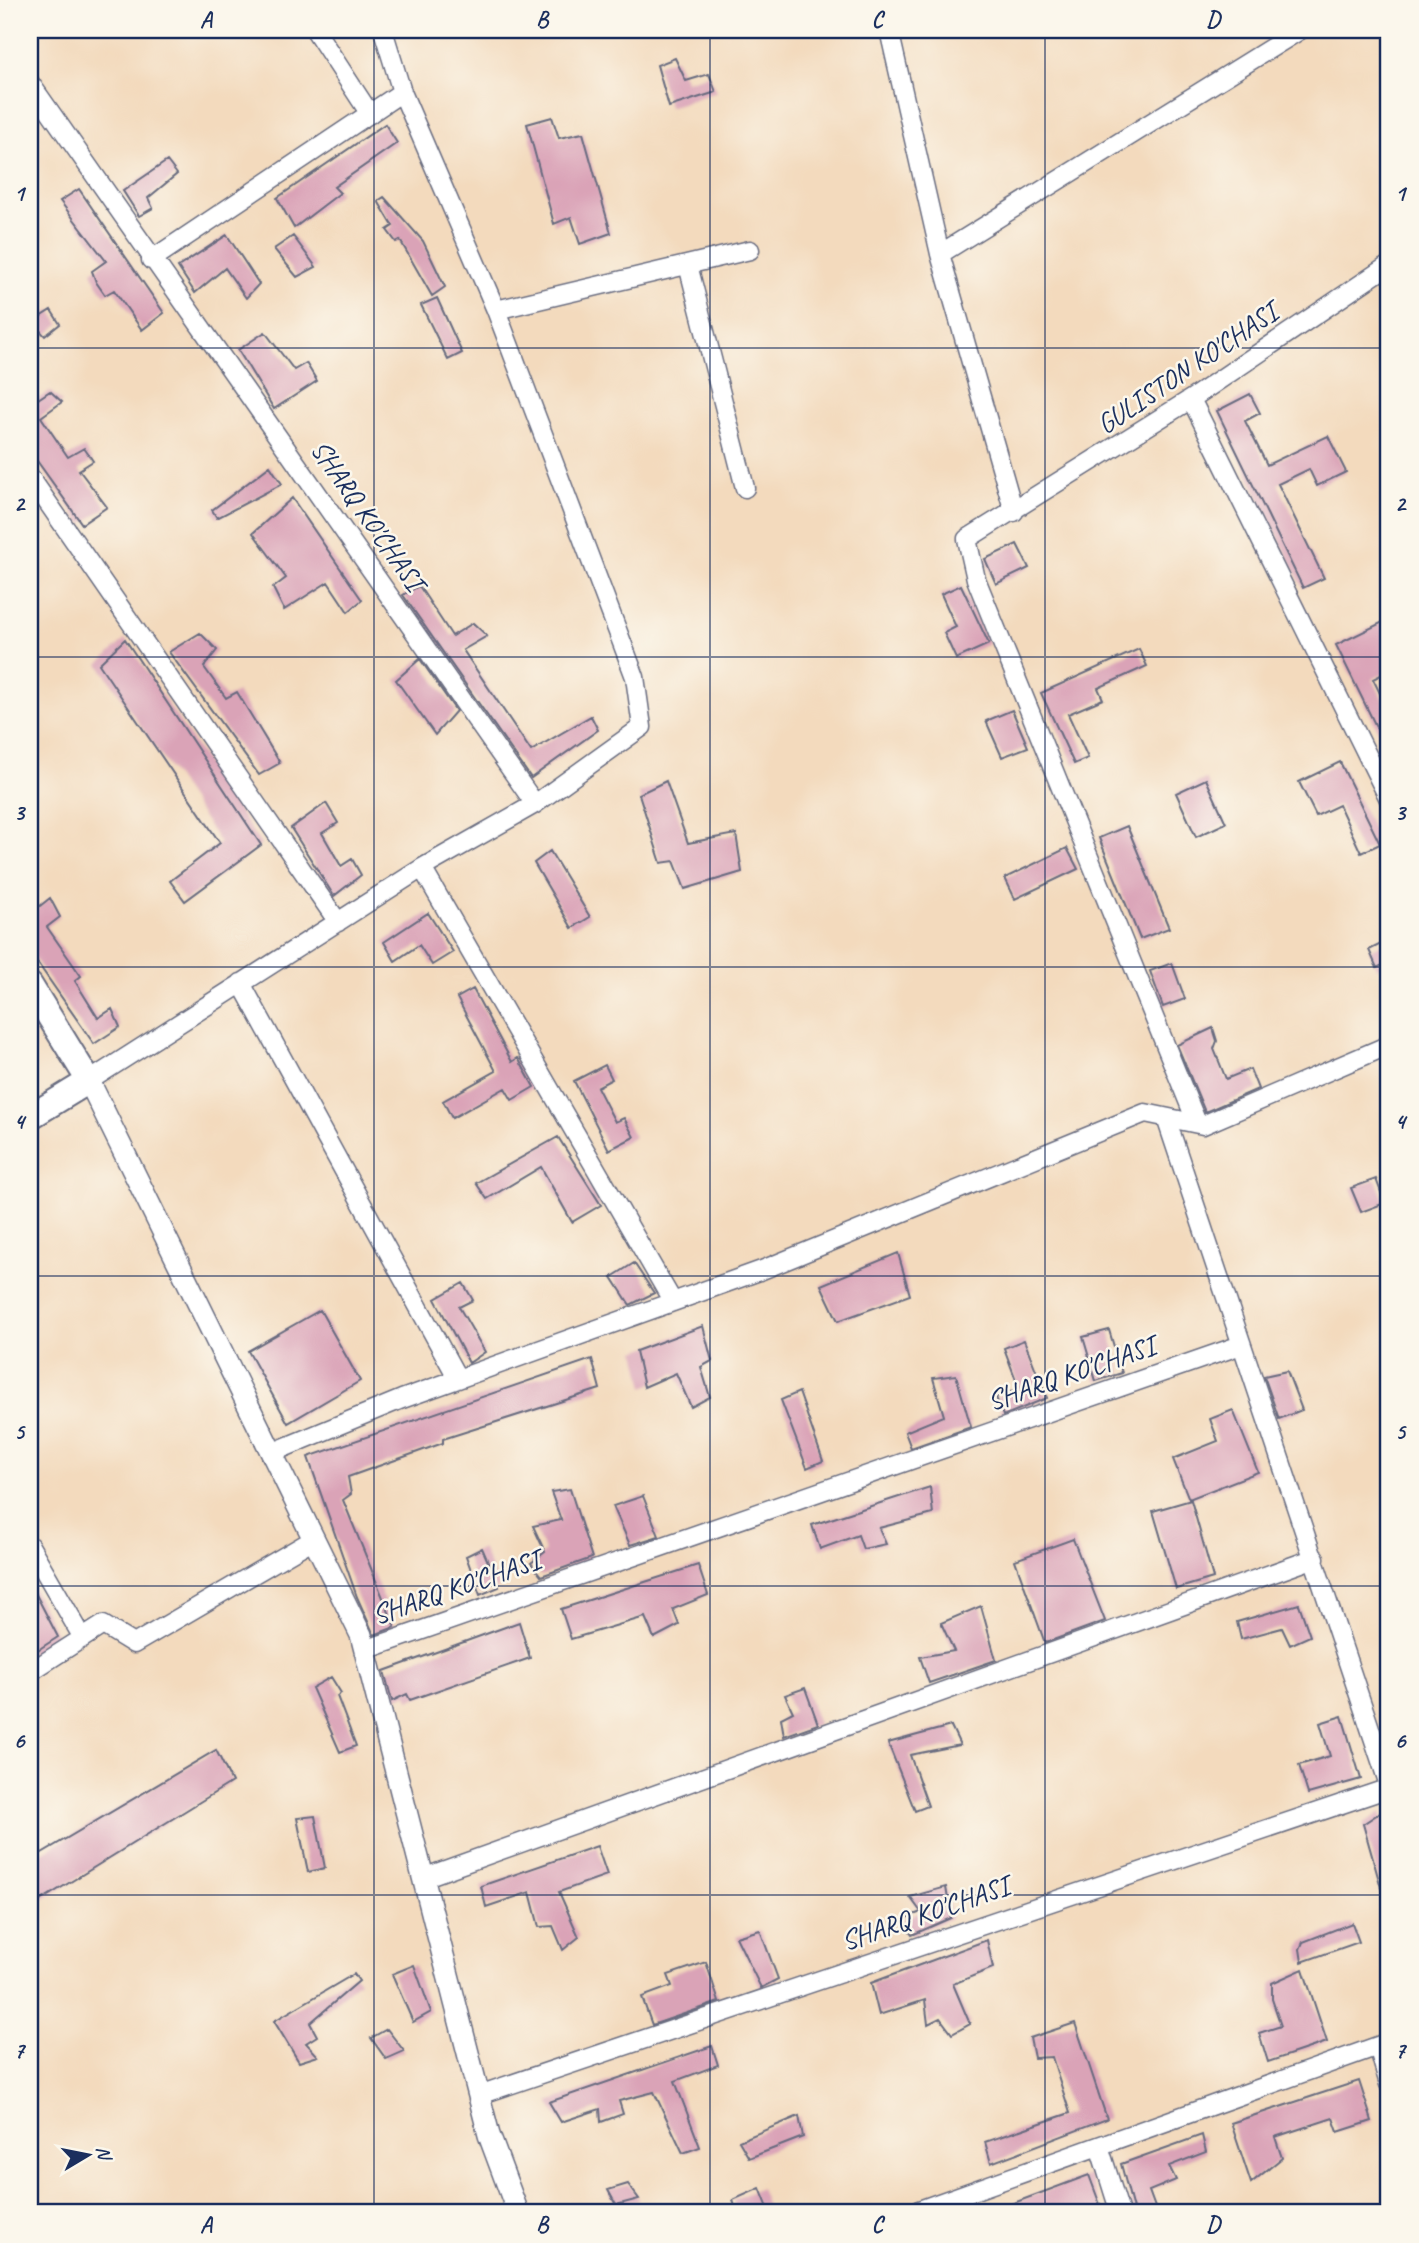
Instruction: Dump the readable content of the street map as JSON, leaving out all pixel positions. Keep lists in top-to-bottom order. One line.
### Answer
{"streets":{"street":["GULISTON KO'CHASI","SHARQ KO'CHASI"]},"north":"right","grid":{"columns":["A","B","C","D"],"rows":["1","2","3","4","5","6","7"]}}
